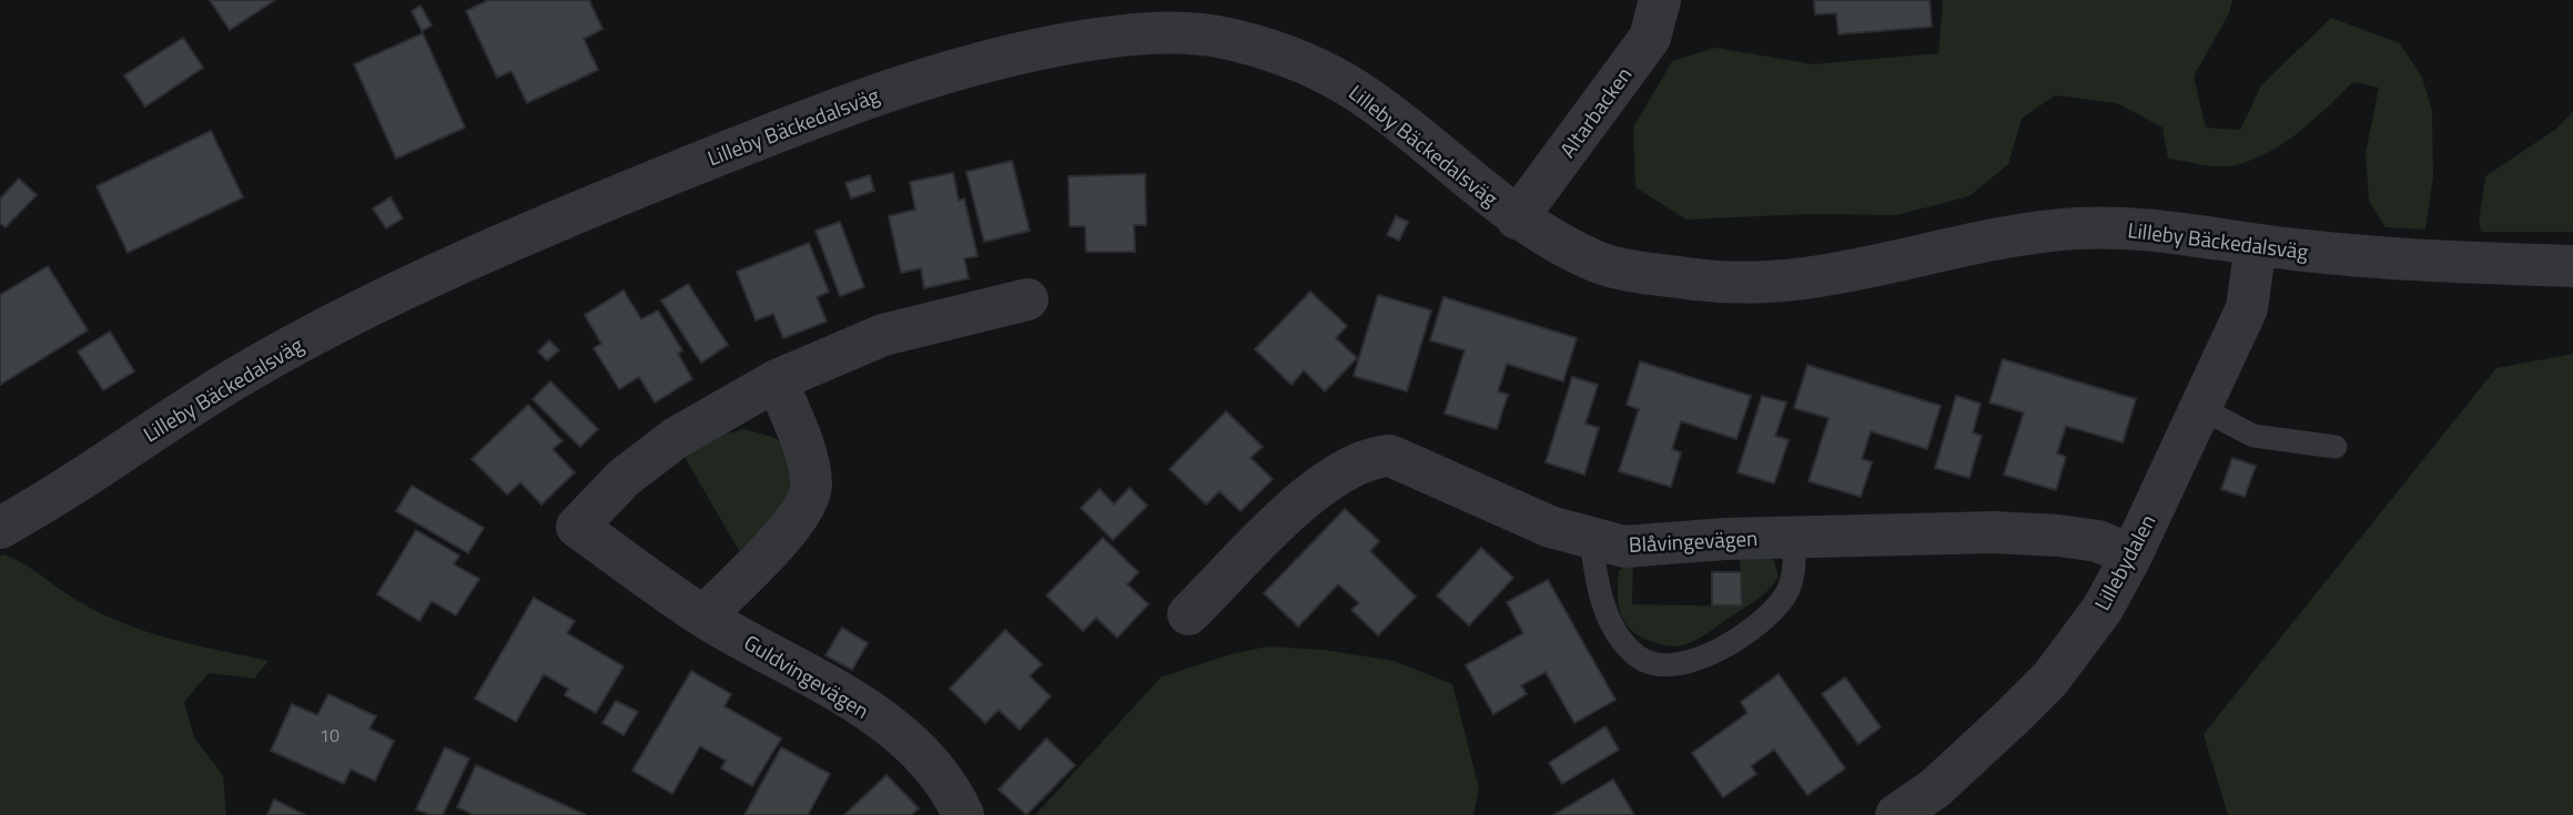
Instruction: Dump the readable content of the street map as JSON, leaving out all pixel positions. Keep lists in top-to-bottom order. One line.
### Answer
{"streets":{"street":["Altarbacken","Lilleby Bäckedalsväg","Blåvingevägen","Lillebydalen","Guldvingevägen"]},"crossings":[["Altarbacken","Lilleby Bäckedalsväg"],["Lilleby Bäckedalsväg","Lillebydalen"],["Blåvingevägen","Lillebydalen"]],"house_numbers":["10"]}
